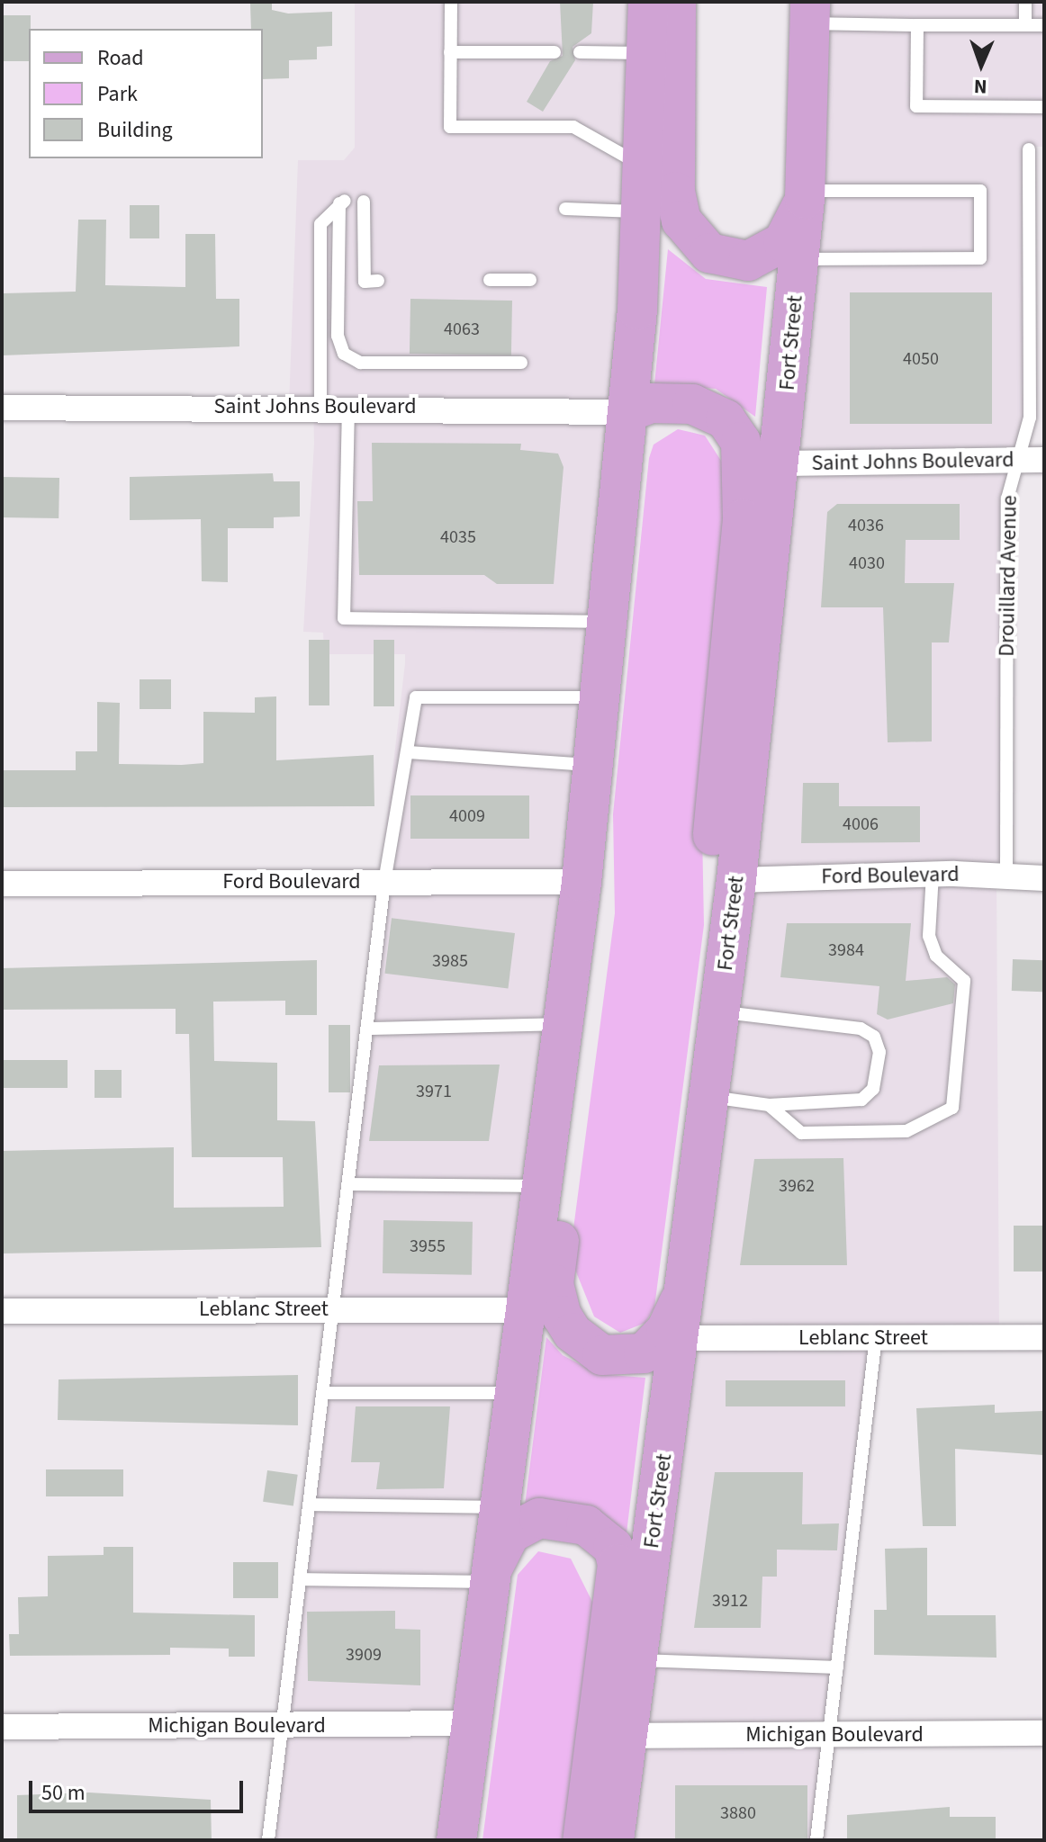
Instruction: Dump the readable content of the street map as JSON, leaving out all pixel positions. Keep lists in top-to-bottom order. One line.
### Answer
{"streets":{"main road":["Fort Street"],"street":["Saint Johns Boulevard","Ford Boulevard","Leblanc Street","Michigan Boulevard"],"lane":["Drouillard Avenue"]},"crossings":[["Fort Street","Saint Johns Boulevard"],["Fort Street","Ford Boulevard"],["Fort Street","Leblanc Street"],["Fort Street","Michigan Boulevard"],["Saint Johns Boulevard","Drouillard Avenue"],["Drouillard Avenue","Ford Boulevard"]],"house_numbers":["4063","4050","4036","4035","4030","4009","4006","3984","3985","3971","3962","3955","3912","3909","3880"],"legend":["Road","Park","Building"],"scale_bar":"50 m","north":"bottom"}
